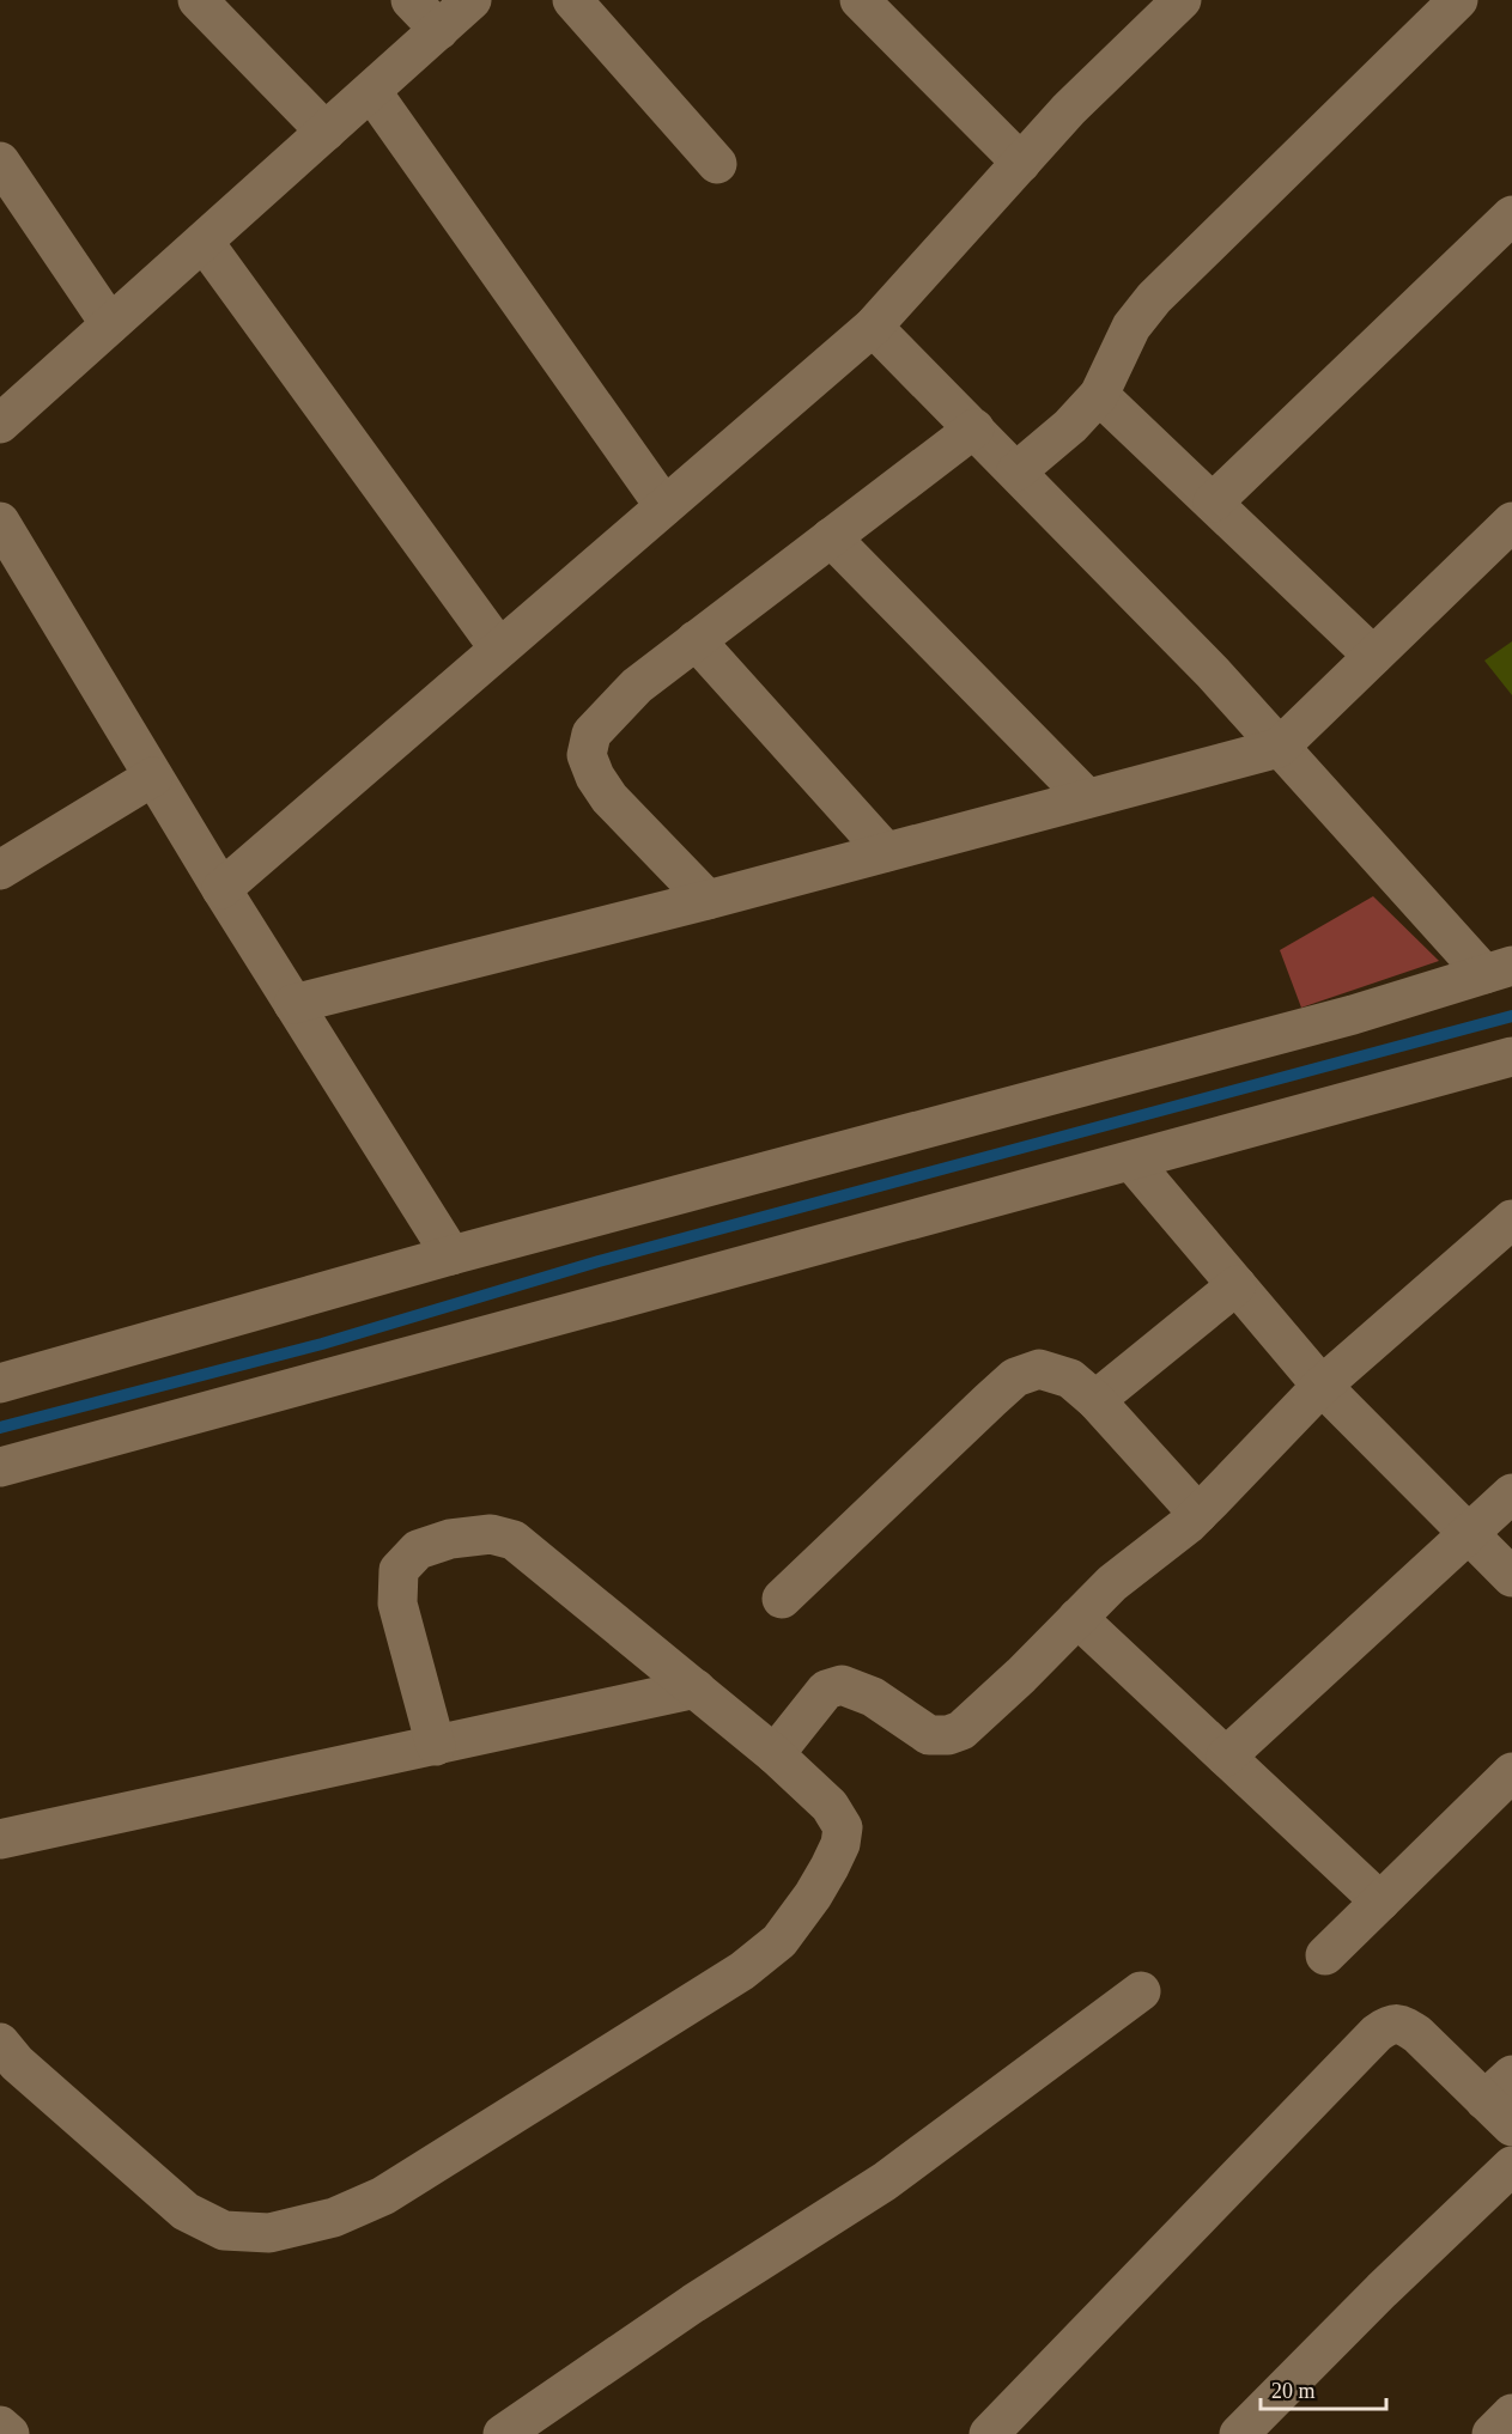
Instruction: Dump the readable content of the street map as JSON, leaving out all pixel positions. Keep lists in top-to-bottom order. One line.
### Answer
{"scale_bar":"20 m"}
